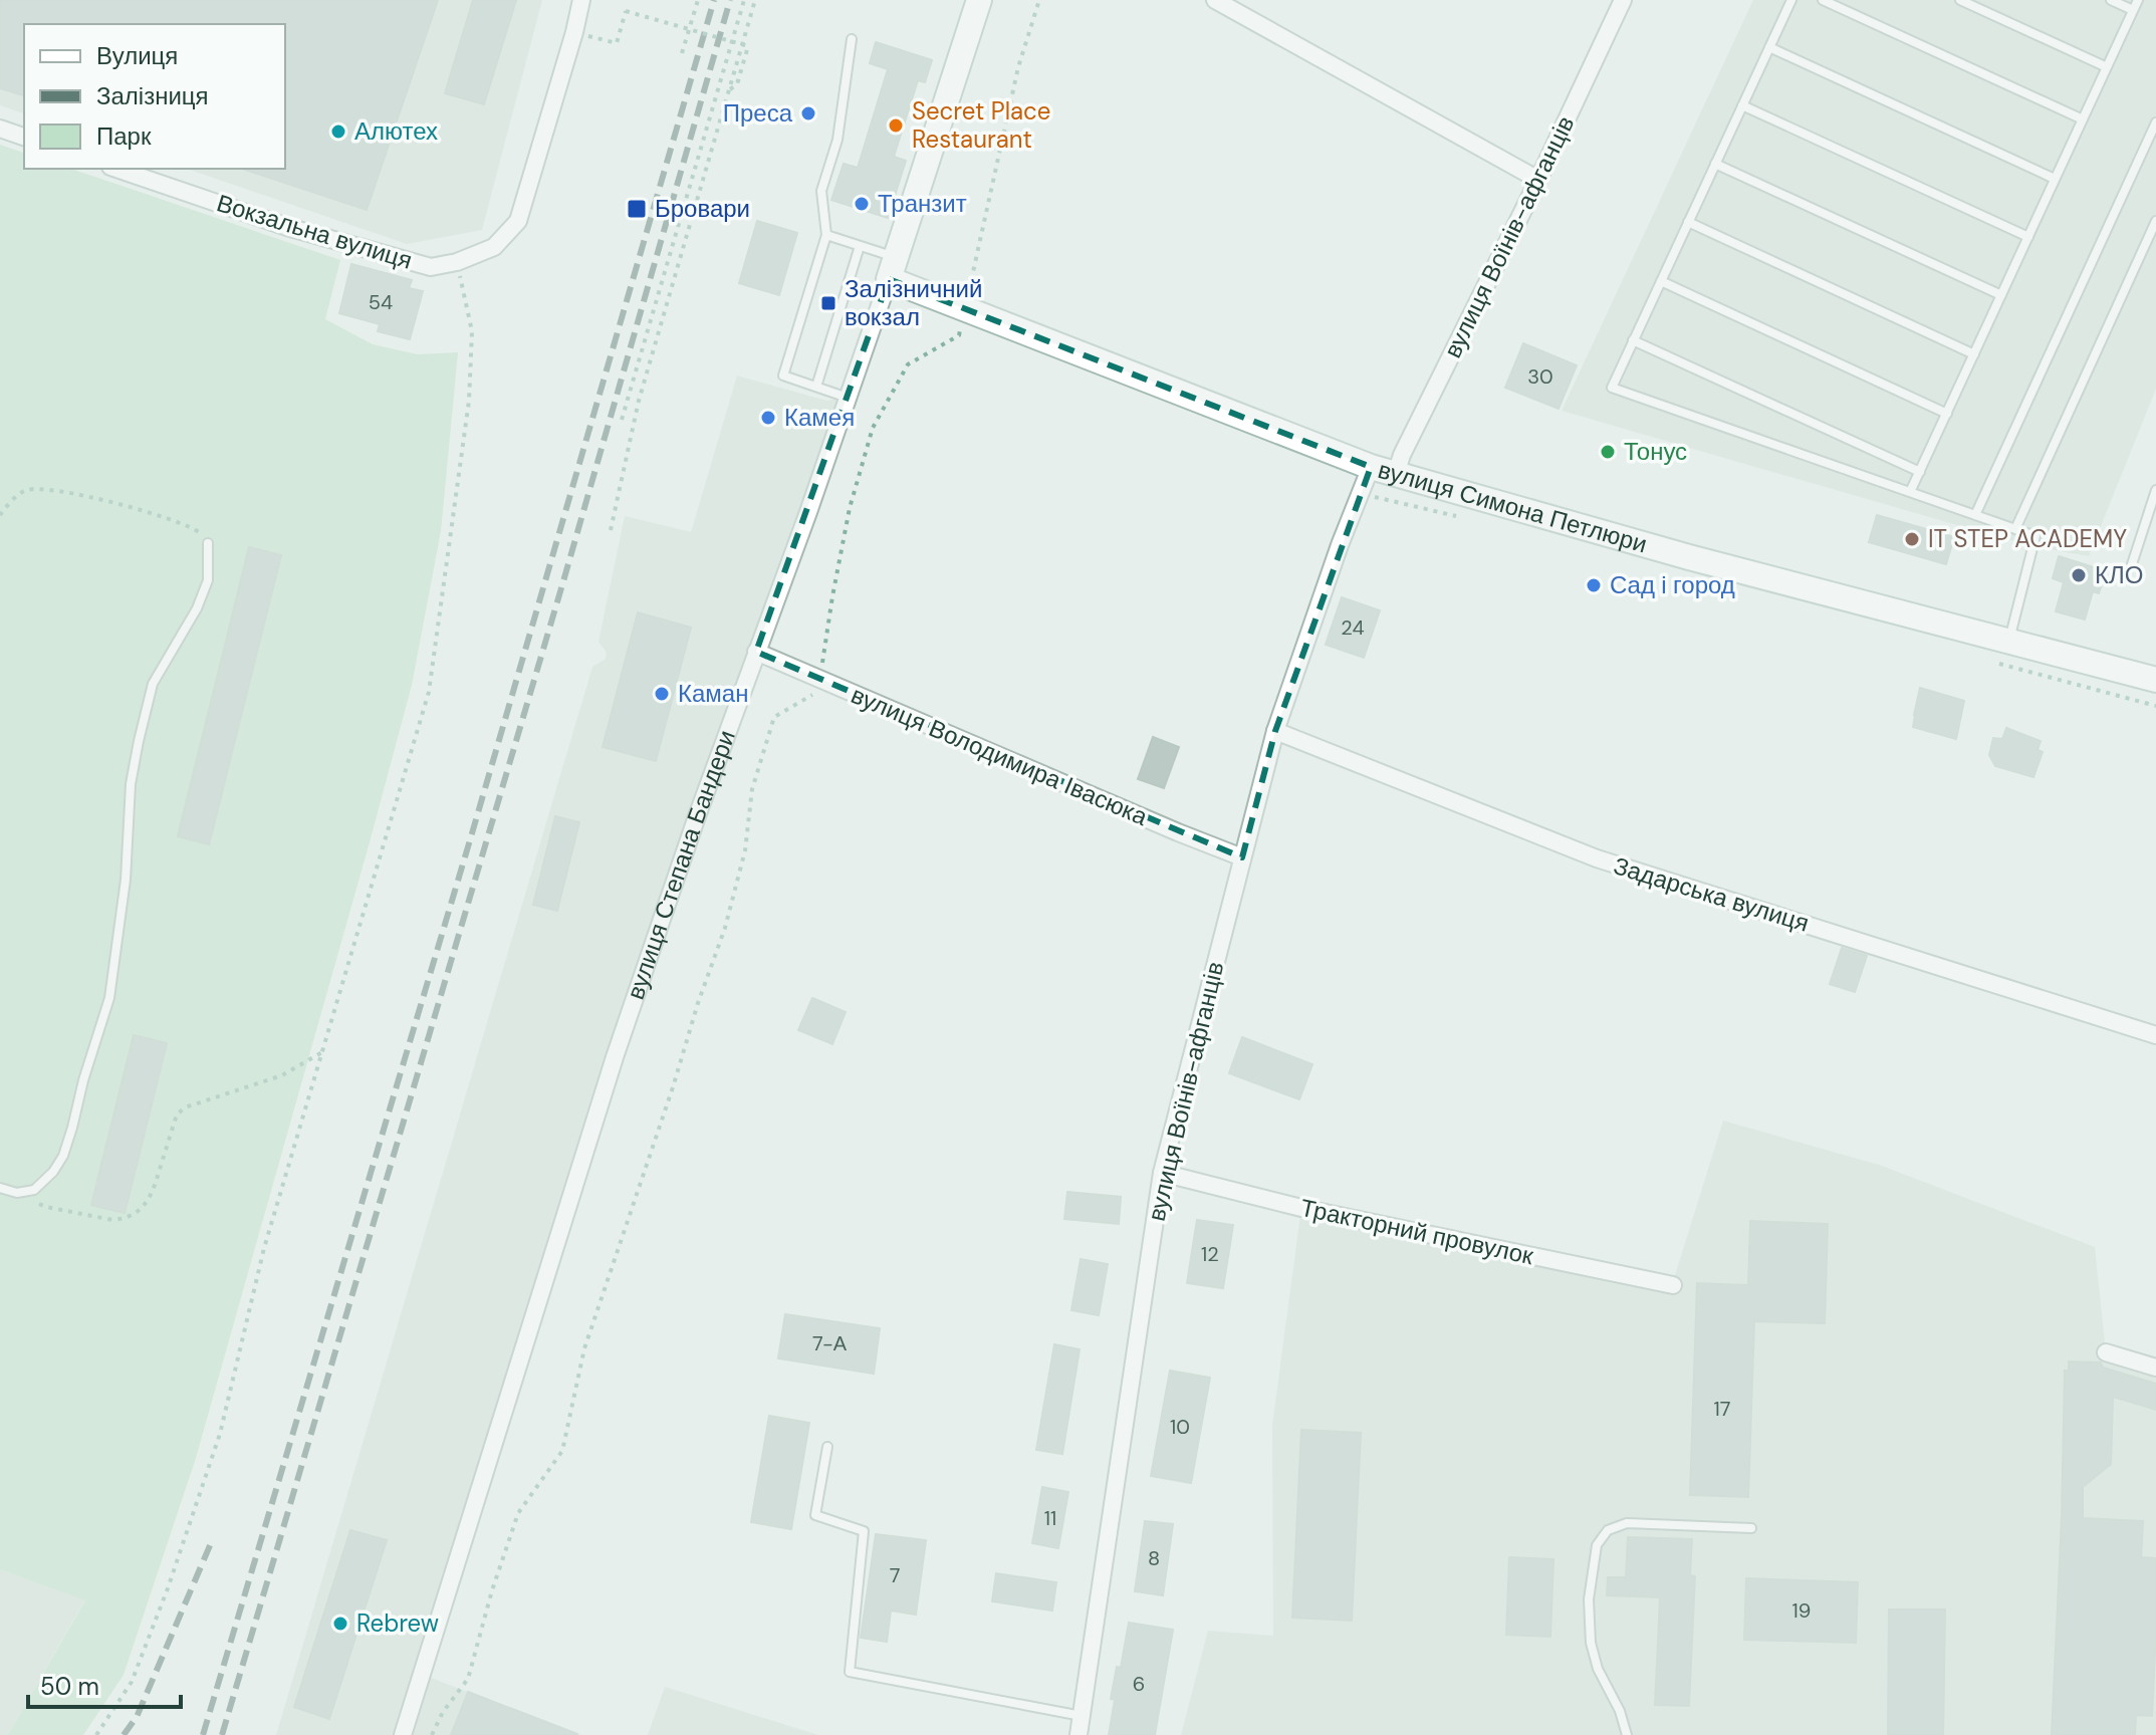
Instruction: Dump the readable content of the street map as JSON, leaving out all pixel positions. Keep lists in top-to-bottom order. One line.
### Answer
{"streets":{"street":["Вокзальна вулиця","вулиця Воїнів-афганців","вулиця Симона Петлюри","вулиця Володимира Івасюка","вулиця Степана Бандери","Задарська вулиця","Тракторний провулок"]},"crossings":[["вулиця Воїнів-афганців","вулиця Симона Петлюри"],["вулиця Воїнів-афганців","вулиця Володимира Івасюка"],["вулиця Воїнів-афганців","Задарська вулиця"],["вулиця Воїнів-афганців","Тракторний провулок"],["вулиця Симона Петлюри","вулиця Степана Бандери"],["вулиця Володимира Івасюка","вулиця Степана Бандери"]],"places":{"other":["Преса","Secret Place Restaurant","Алютех","Транзит","Камея","Тонус","IT STEP ACADEMY","КЛО","Сад і город","Каман","Rebrew"],"transit":["Бровари","Залізничний вокзал"]},"house_numbers":["54","30","24","12","7-А","17","10","11","8","7","19","6"],"legend":["Вулиця","Залізниця","Парк"],"scale_bar":"50 m"}
